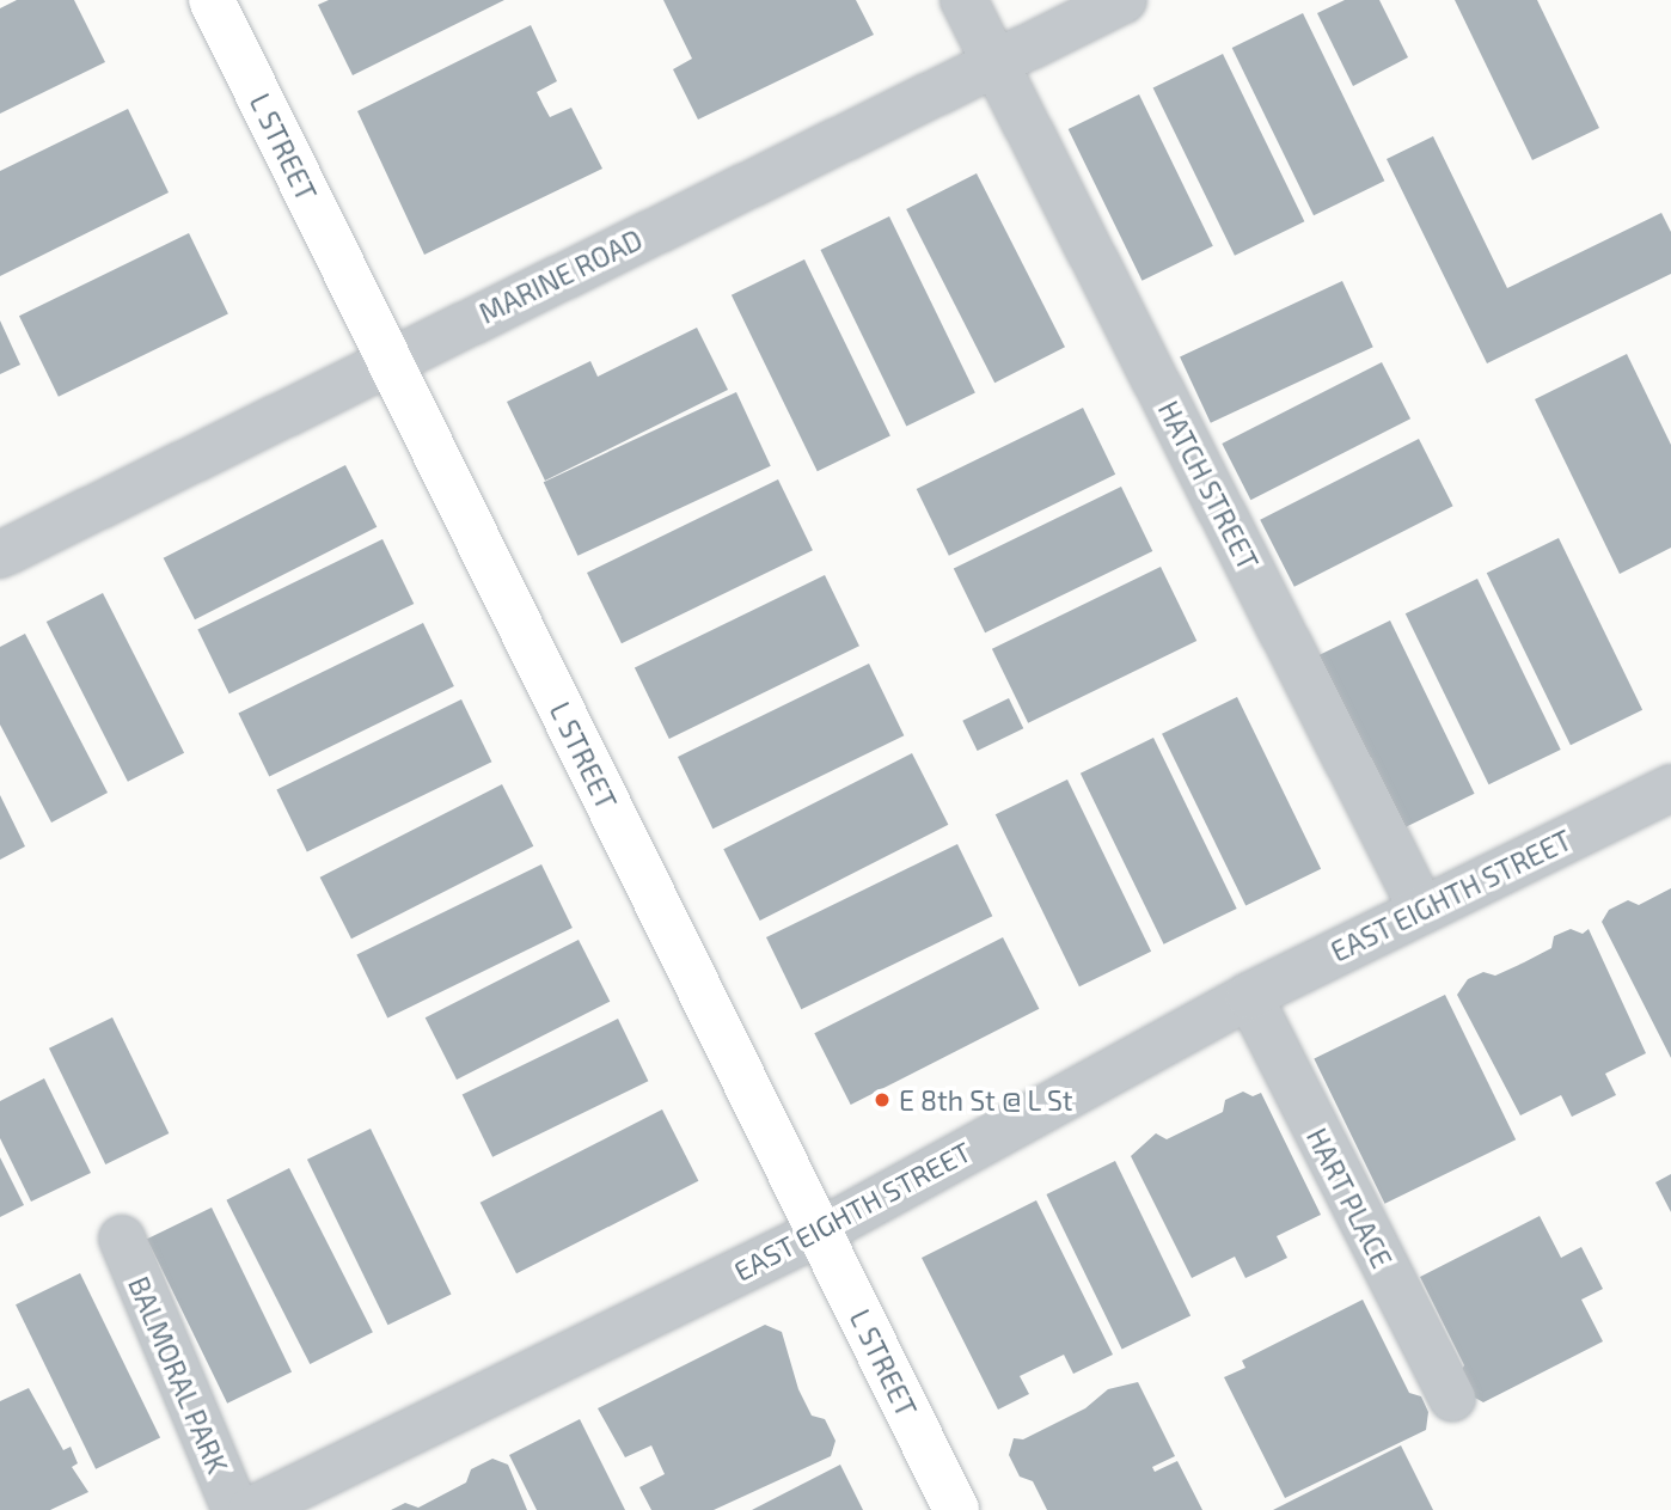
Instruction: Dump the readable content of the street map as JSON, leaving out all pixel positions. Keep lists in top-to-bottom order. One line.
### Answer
{"streets":{"main road":["L STREET"],"street":["MARINE ROAD","HATCH STREET","EAST EIGHTH STREET","HART PLACE","BALMORAL PARK"]},"crossings":[["L STREET","MARINE ROAD"],["L STREET","EAST EIGHTH STREET"],["MARINE ROAD","HATCH STREET"],["HATCH STREET","EAST EIGHTH STREET"],["EAST EIGHTH STREET","HART PLACE"]],"places":["E 8th St @ L St"]}
